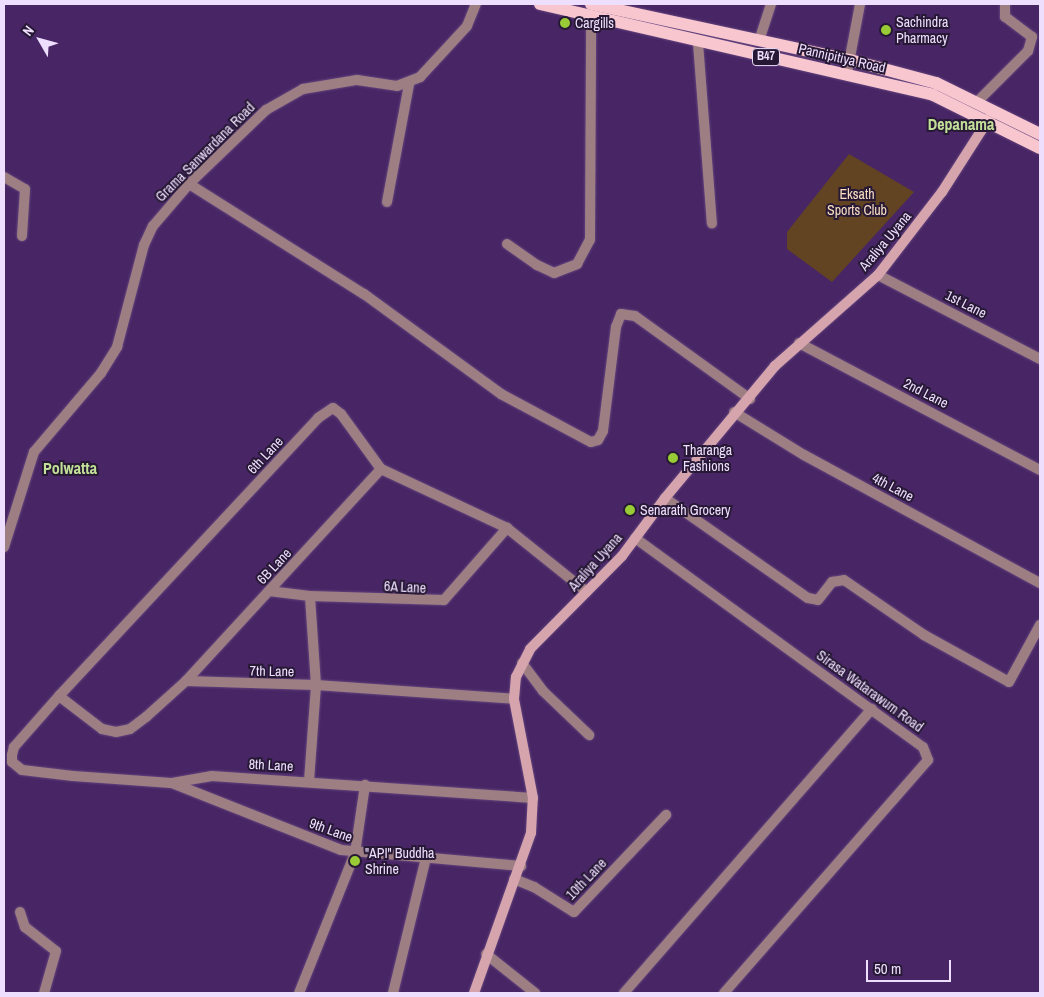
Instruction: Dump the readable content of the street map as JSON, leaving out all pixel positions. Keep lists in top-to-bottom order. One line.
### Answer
{"streets":{"main road":["B47","Pannipitiya Road"],"street":["Grama Sanwardana Road","Araliya Uyana","1st Lane","2nd Lane","6th Lane","4th Lane","6B Lane","6A Lane","7th Lane","Sirasa Watarawum Road","8th Lane","9th Lane","10th Lane"]},"crossings":[["Pannipitiya Road","Araliya Uyana"],["Araliya Uyana","1st Lane"],["Araliya Uyana","2nd Lane"],["Araliya Uyana","6th Lane"],["Araliya Uyana","4th Lane"],["Araliya Uyana","7th Lane"],["Araliya Uyana","Sirasa Watarawum Road"],["Araliya Uyana","8th Lane"],["Araliya Uyana","9th Lane"],["Araliya Uyana","10th Lane"],["6th Lane","6B Lane"],["6th Lane","6A Lane"],["6th Lane","8th Lane"],["6B Lane","6A Lane"],["6B Lane","7th Lane"],["8th Lane","9th Lane"]],"districts":["Depanama","Polwatta"],"parks":["Eksath Sports Club"],"places":["Cargills","Sachindra Pharmacy","Tharanga Fashions","Senarath Grocery","\"API\" Buddha Shrine"],"scale_bar":"50 m","north":"top left"}
